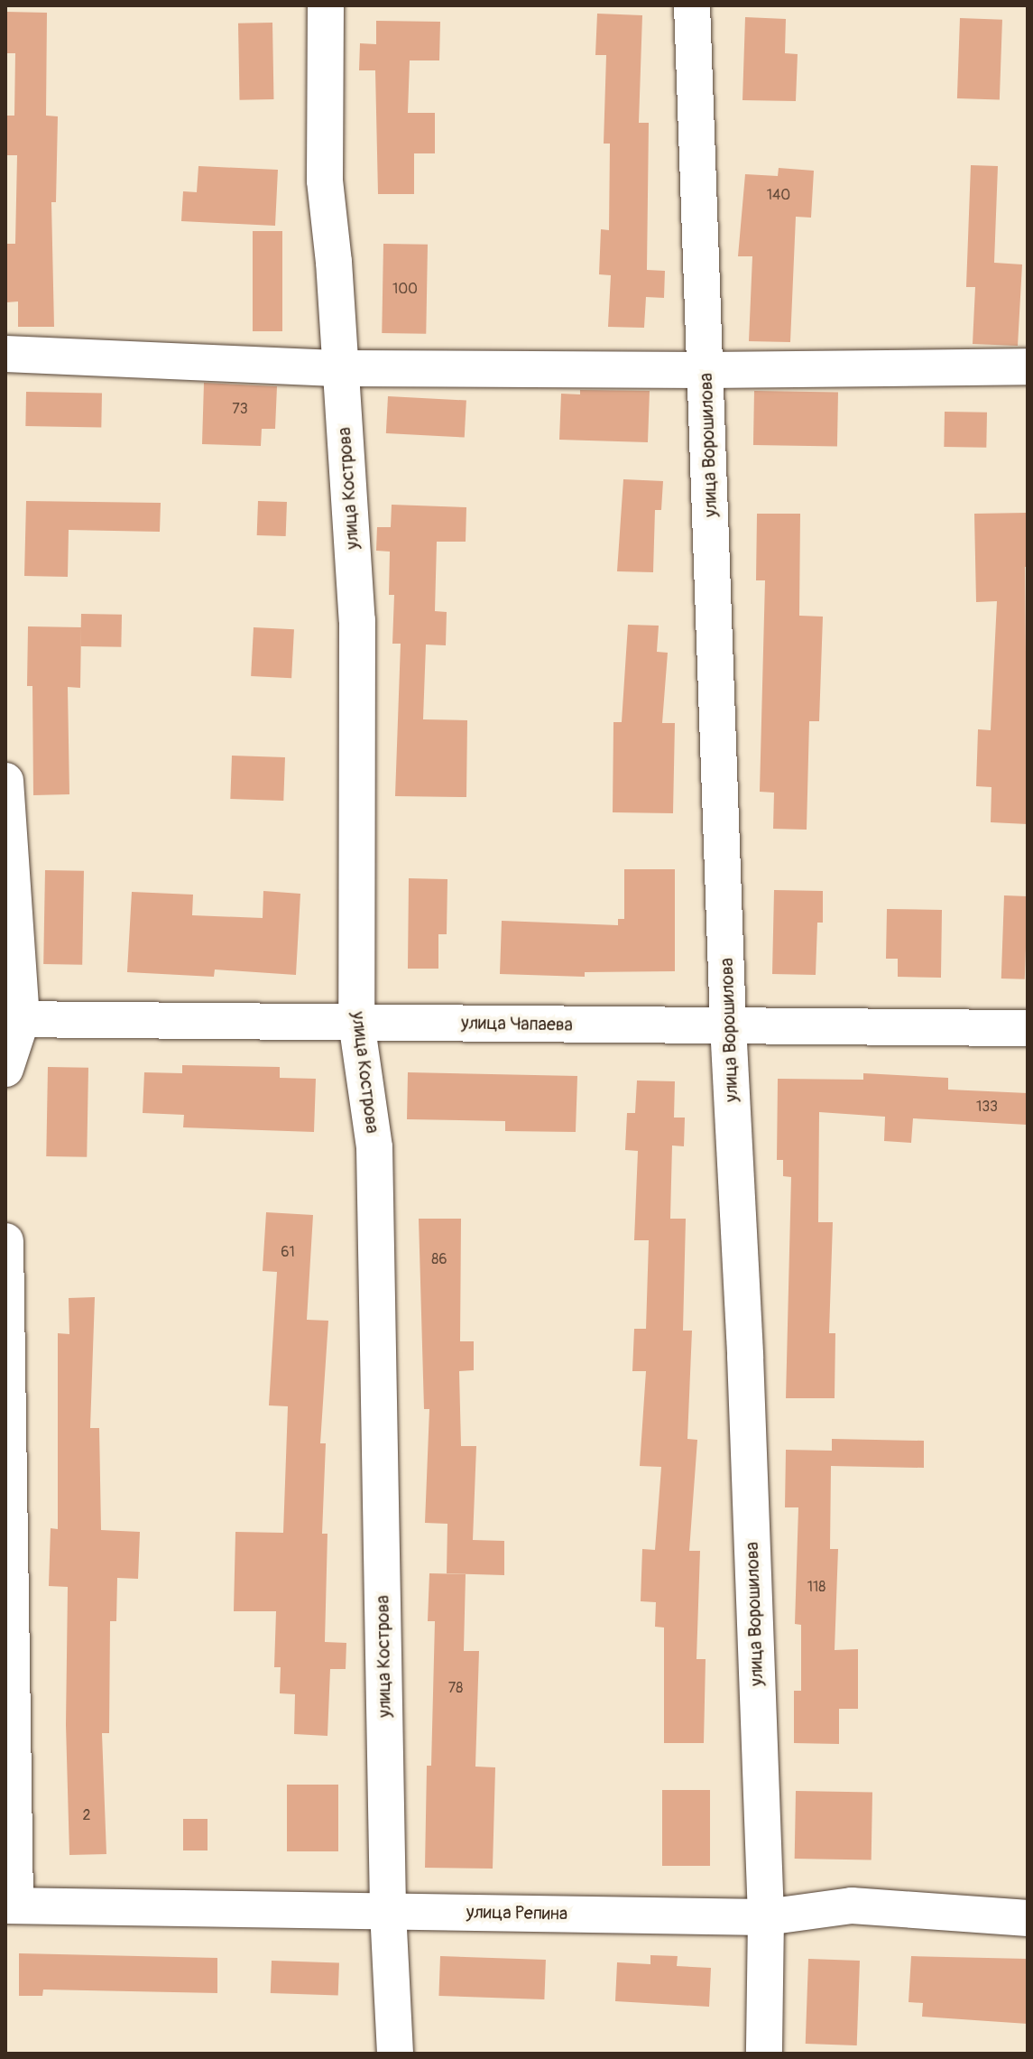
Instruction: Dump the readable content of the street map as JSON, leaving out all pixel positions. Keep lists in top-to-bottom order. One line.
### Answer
{"streets":{"street":["улица Ворошилова","улица Кострова","улица Чапаева","улица Репина"]},"crossings":[["улица Ворошилова","улица Чапаева"],["улица Ворошилова","улица Репина"],["улица Кострова","улица Чапаева"],["улица Кострова","улица Репина"]],"house_numbers":["140","100","73","133","61","86","118","78","2"]}
